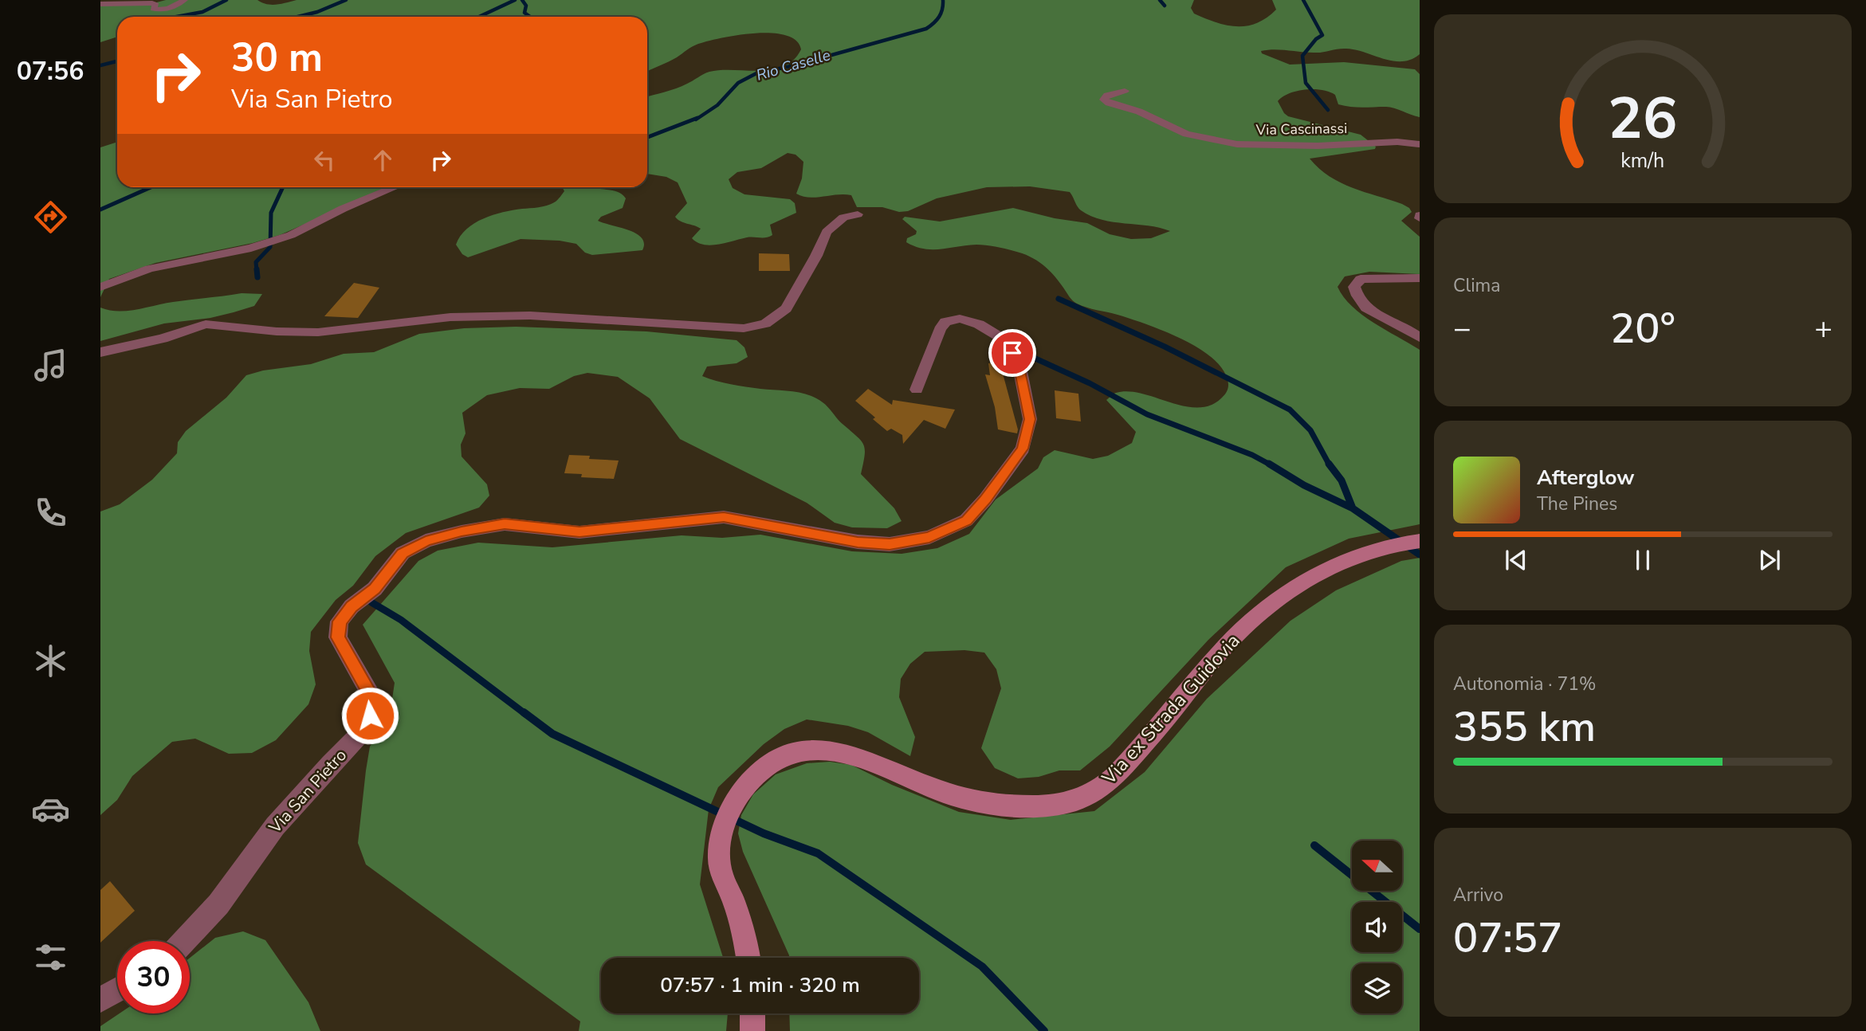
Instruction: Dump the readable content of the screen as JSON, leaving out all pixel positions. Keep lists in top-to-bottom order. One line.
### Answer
{"streets":{"street":["Via Cascinassi","Via ex Strada Guidovia","Via San Pietro"]},"water":["Rio Caselle"],"north":"left","page":{"tabs":"07:56","turn":["30 m","Via San Pietro"],"tile":["Clima",["Autonomia · 71%","355 km"],["Arrivo","07:57"]],"heat":["−","20°","+"],"song":["Afterglow","The Pines"],"limit":"30","trip":"07:57 · 1 min · 320 m","gauge":["26","km/h"]}}
